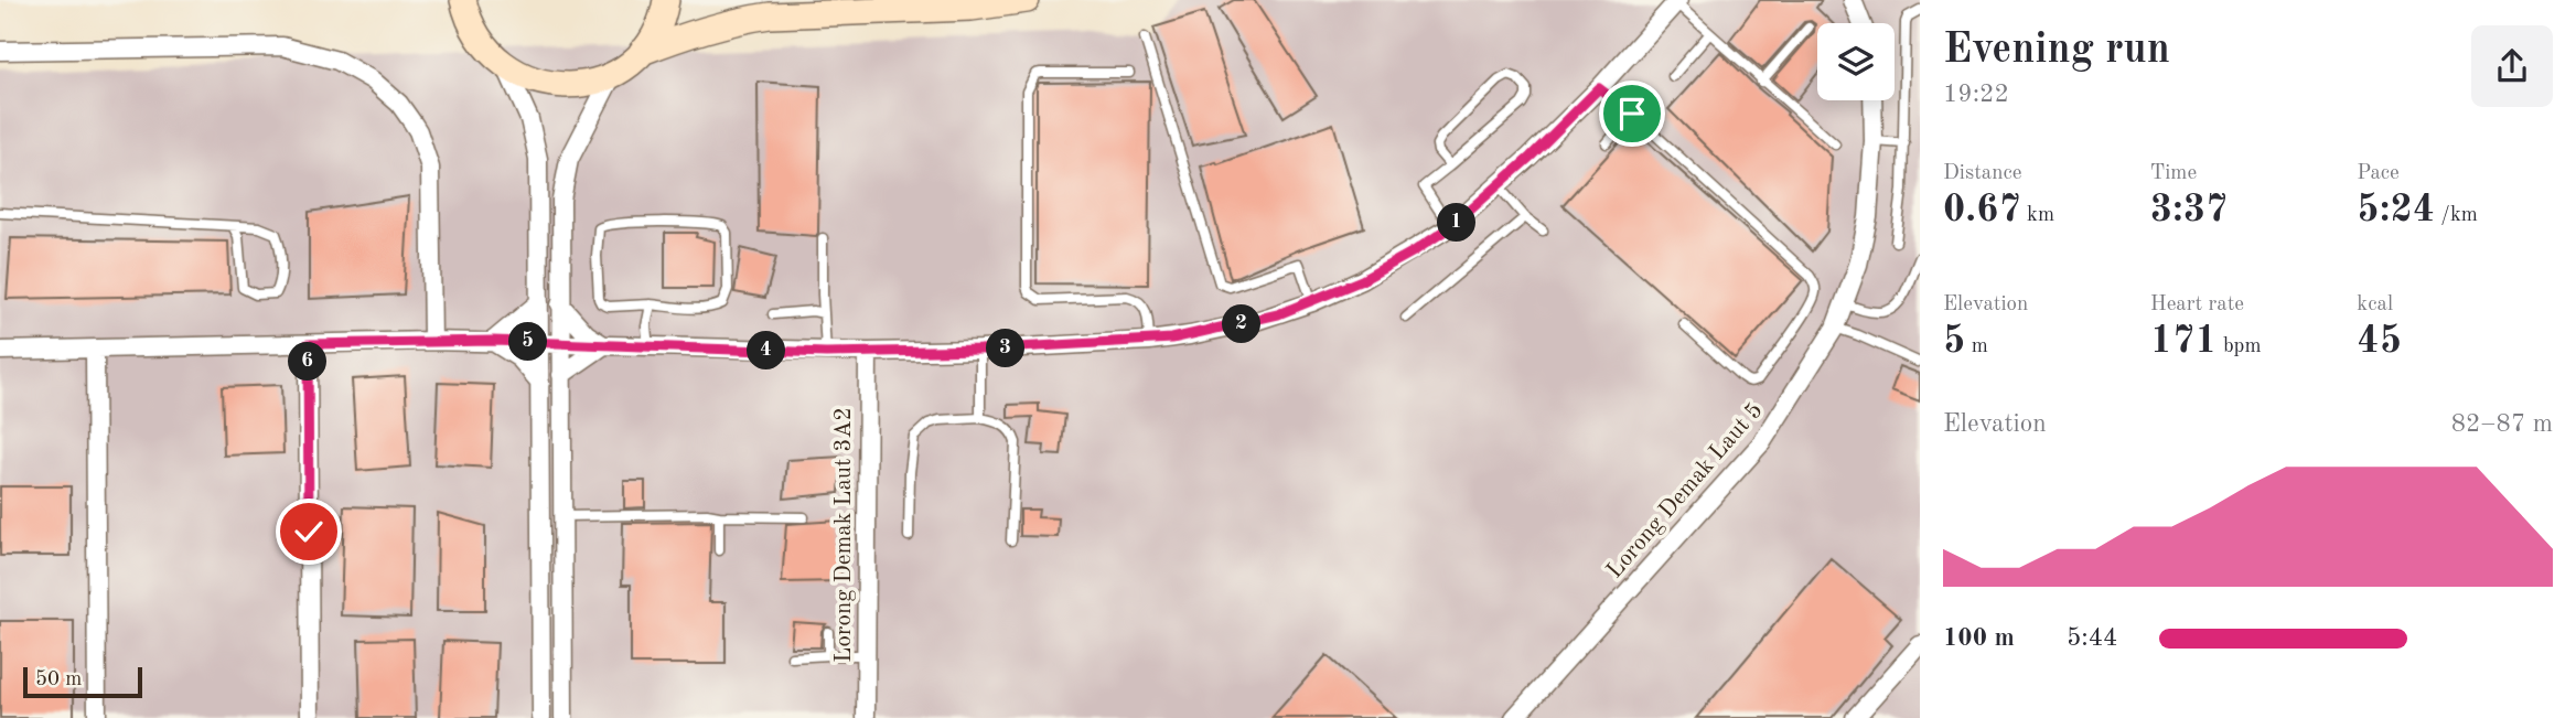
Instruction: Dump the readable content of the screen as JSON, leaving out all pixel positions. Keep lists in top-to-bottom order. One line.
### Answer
{"streets":{"street":["Lorong Demak Laut 5","Lorong Demak Laut 3A2"]},"scale_bar":"50 m","page":{"heading":["Evening run","19:22"],"stats":[["Distance","0.67 km"],["Time","3:37"],["Pace","5:24 /km"],["Elevation","5 m"],["Heart rate","171 bpm"],["kcal","45"]],"pins":["1","2","5","3","4","6"],"chart":["Elevation","82–87 m"],"list":[{"name":"100 m","note":"5:44"}],"scale":"50 m"}}
